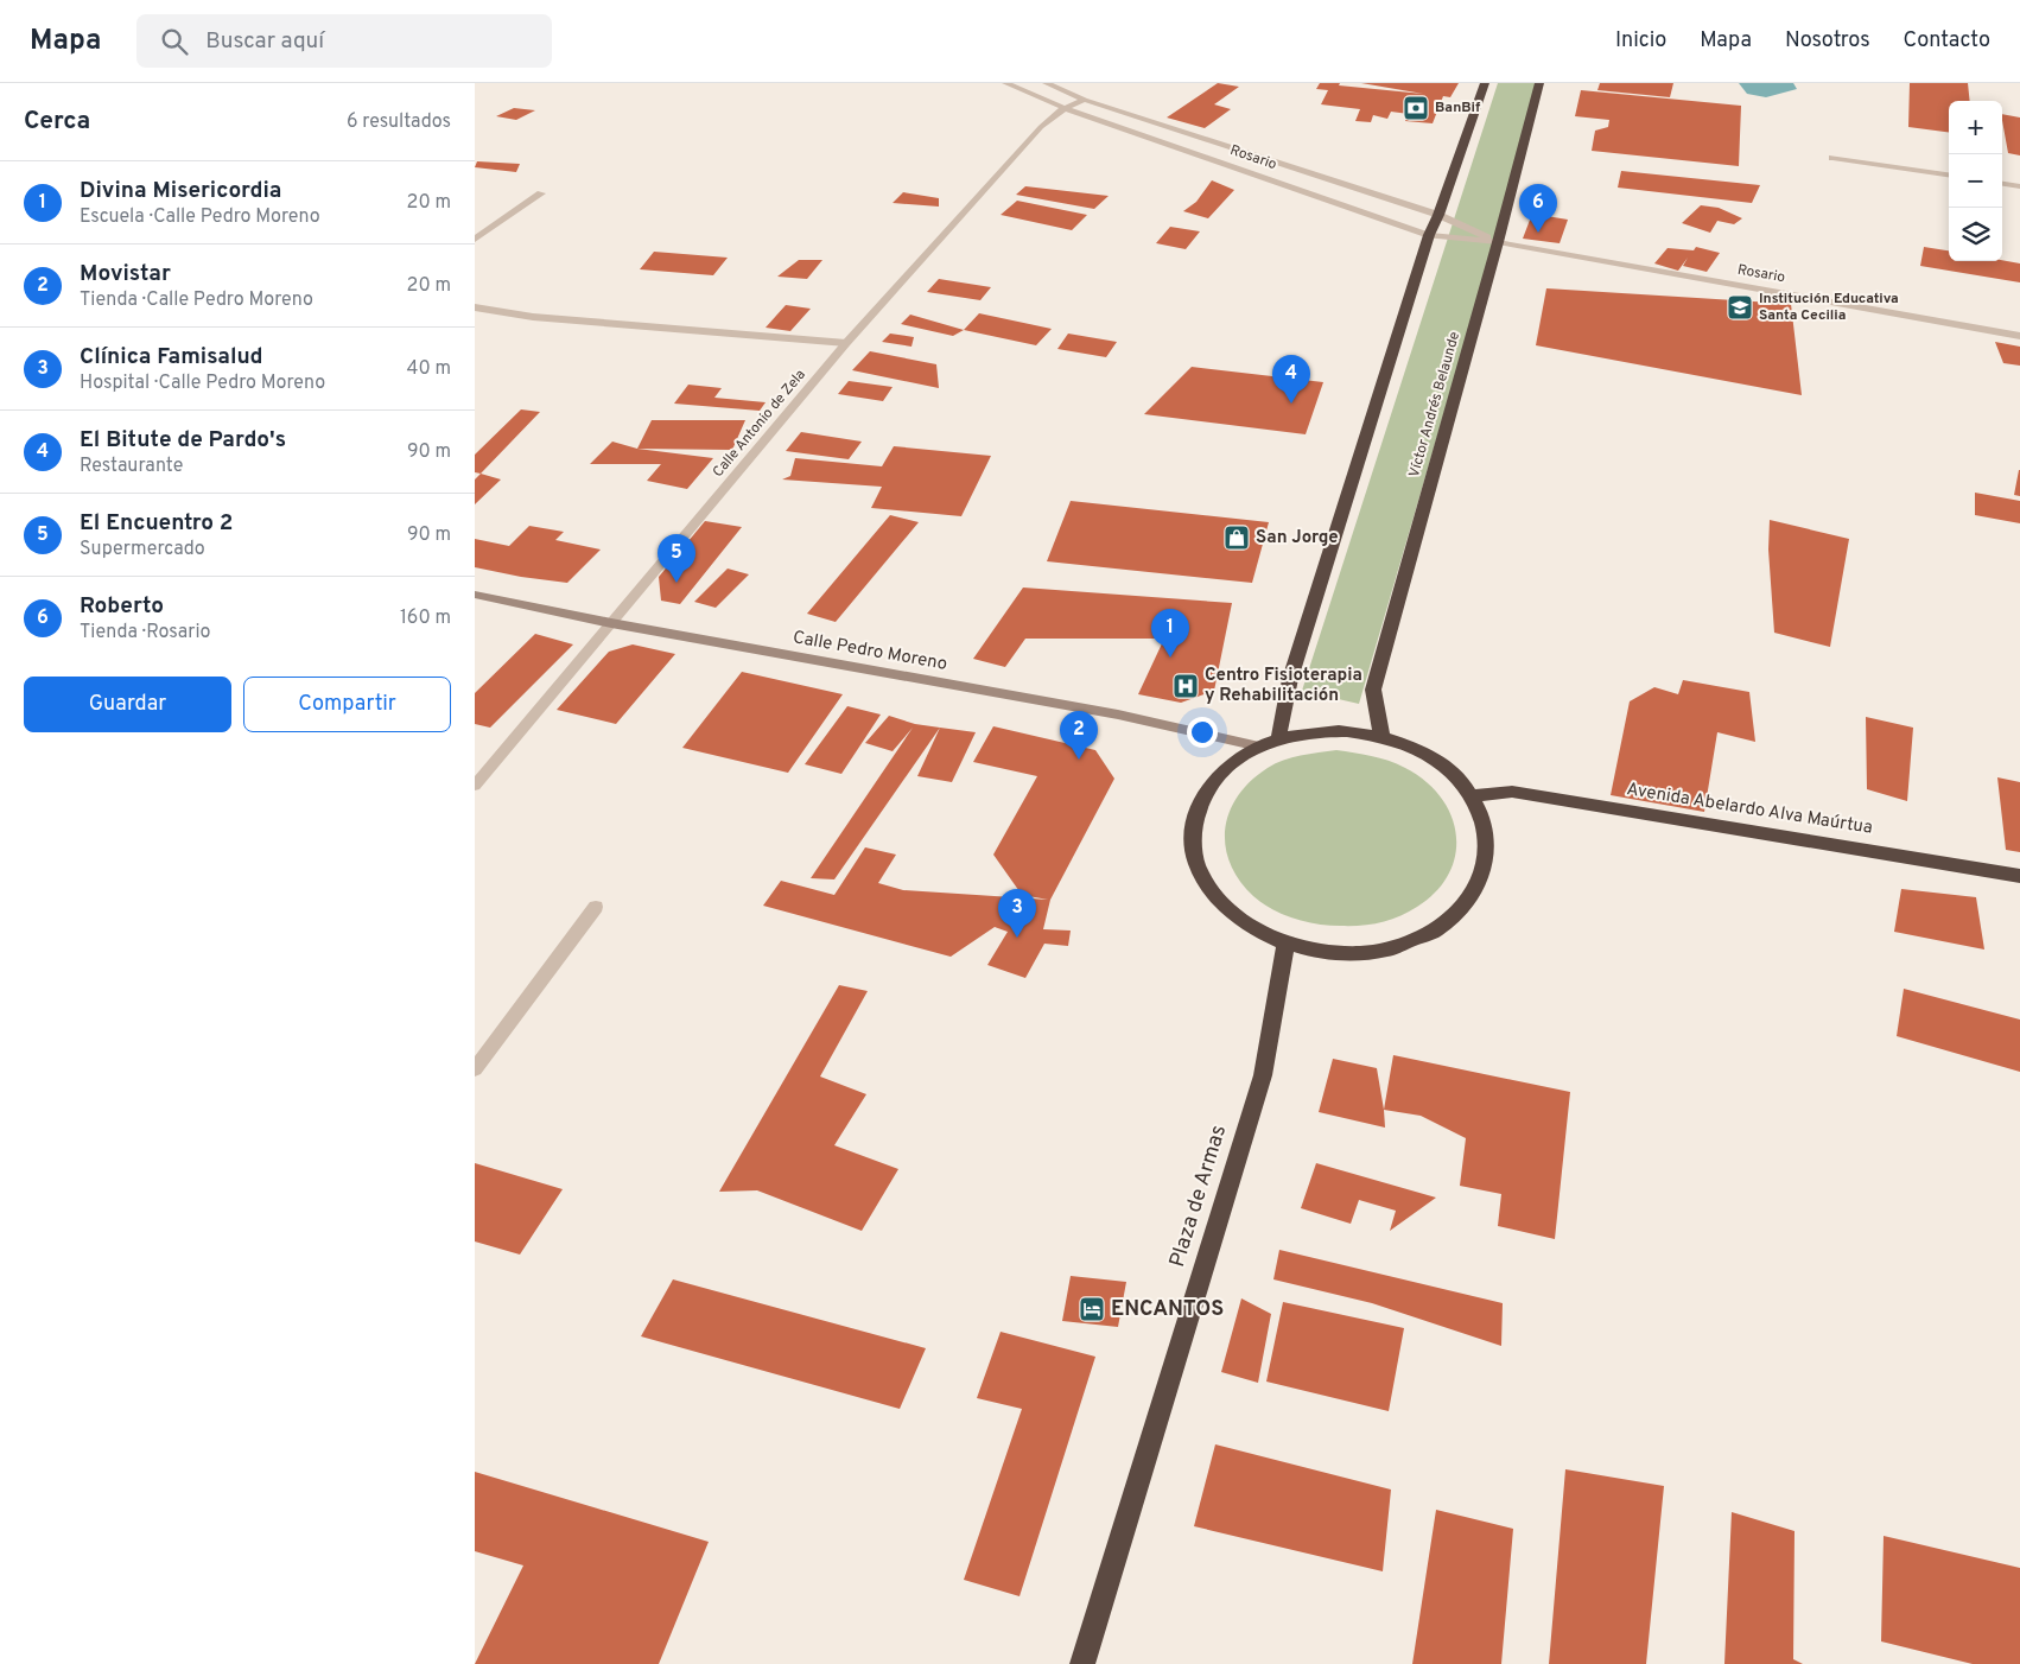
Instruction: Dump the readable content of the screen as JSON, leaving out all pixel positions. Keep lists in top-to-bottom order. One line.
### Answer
{"streets":{"highway":["Víctor Andrés Belaunde","Avenida Abelardo Alva Maúrtua","Plaza de Armas"],"main road":["Calle Pedro Moreno"],"street":["Rosario","Calle Antonio de Zela"]},"crossings":[["Rosario","Víctor Andrés Belaunde"],["Rosario","Calle Antonio de Zela"],["Calle Antonio de Zela","Calle Pedro Moreno"]],"places":{"bank":["BanBif"],"school or university":["Institución Educativa Santa Cecilia"],"shop":["San Jorge"],"hospital":["Centro Fisioterapia y Rehabilitación"],"hotel":["ENCANTOS"]},"page":{"header":"Mapa","search":"Buscar aquí","nav":["Inicio","Mapa","Nosotros","Contacto"],"heading":["Cerca","6 resultados"],"map_buttons":["+","−"],"list":[{"mark":"1","name":"Divina Misericordia","note":"Escuela · Calle Pedro Moreno","value":"20 m"},{"mark":"2","name":"Movistar","note":"Tienda · Calle Pedro Moreno","value":"20 m"},{"mark":"3","name":"Clínica Famisalud","note":"Hospital · Calle Pedro Moreno","value":"40 m"},{"mark":"4","name":"El Bitute de Pardo's","note":"Restaurante","value":"90 m"},{"mark":"5","name":"El Encuentro 2","note":"Supermercado","value":"90 m"},{"mark":"6","name":"Roberto","note":"Tienda · Rosario","value":"160 m"}],"pins":["6","4","5","1","2","3"],"buttons":["Guardar","Compartir"]}}
